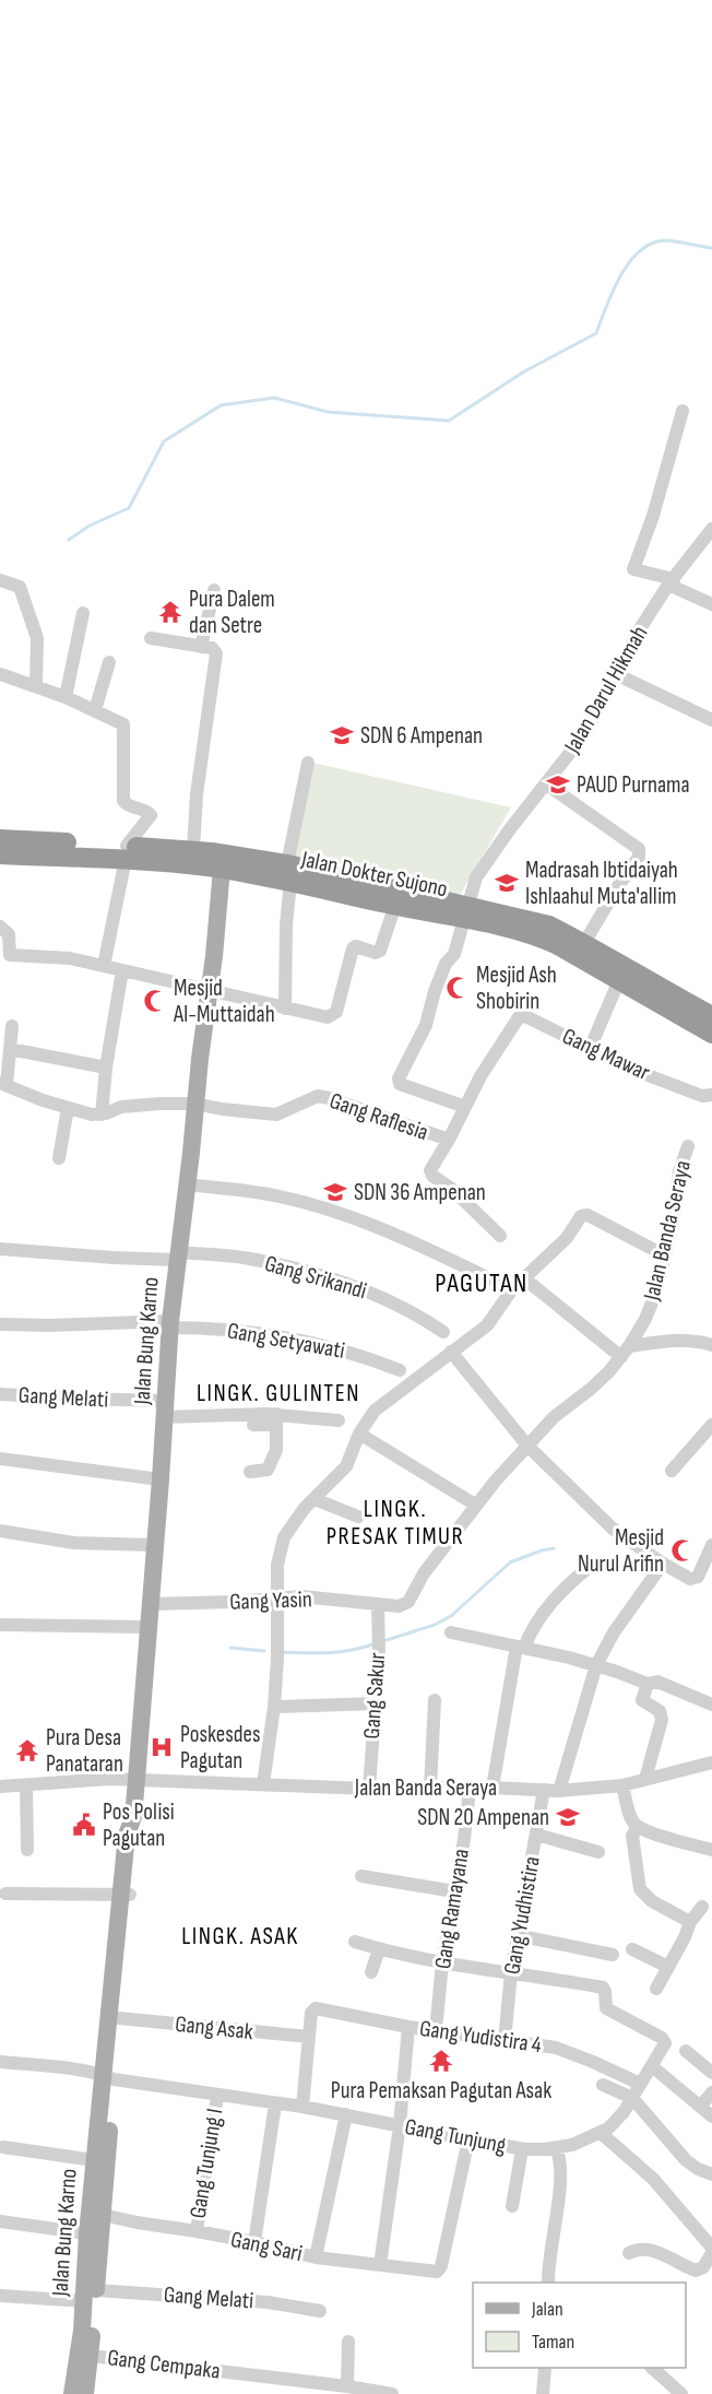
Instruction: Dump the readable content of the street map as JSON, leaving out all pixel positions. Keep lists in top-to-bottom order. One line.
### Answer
{"streets":{"highway":["Jalan Dokter Sujono"],"main road":["Jalan Bung Karno"],"street":["Jalan Darul Hikmah","Gang Mawar","Gang Raflesia","Jalan Banda Seraya","Gang Srikandi","Gang Setyawati","Gang Melati","Gang Yasin","Gang Sakur","Gang Ramayana","Gang Yudhistira","Gang Asak","Gang Yudistira 4","Gang Tunjung","Gang Tunjung I","Gang Sari","Gang Cempaka"]},"crossings":[["Jalan Darul Hikmah","Jalan Dokter Sujono"],["Jalan Darul Hikmah","Gang Mawar"],["Jalan Dokter Sujono","Jalan Bung Karno"],["Gang Mawar","Gang Raflesia"],["Gang Raflesia","Jalan Bung Karno"],["Jalan Banda Seraya","Jalan Bung Karno"],["Jalan Banda Seraya","Gang Yasin"],["Jalan Banda Seraya","Gang Sakur"],["Jalan Banda Seraya","Gang Ramayana"],["Jalan Banda Seraya","Gang Yudhistira"],["Gang Srikandi","Jalan Bung Karno"],["Jalan Bung Karno","Gang Setyawati"],["Jalan Bung Karno","Gang Melati"],["Jalan Bung Karno","Gang Yasin"],["Jalan Bung Karno","Gang Asak"],["Jalan Bung Karno","Gang Tunjung"],["Gang Yasin","Gang Sakur"],["Gang Ramayana","Gang Yudistira 4"],["Gang Yudhistira","Gang Yudistira 4"],["Gang Asak","Gang Yudistira 4"],["Gang Yudistira 4","Gang Tunjung"],["Gang Tunjung","Gang Tunjung I"],["Gang Tunjung","Gang Sari"],["Gang Tunjung I","Gang Sari"]],"districts":["PAGUTAN","LINGK. GULINTEN","LINGK. PRESAK TIMUR","LINGK. ASAK"],"places":{"temple":["Pura Dalem dan Setre","Pura Desa Panataran","Pura Pemaksan Pagutan Asak"],"school or university":["SDN 6 Ampenan","PAUD Purnama","Madrasah Ibtidaiyah Ishlaahul Muta'allim","SDN 36 Ampenan","SDN 20 Ampenan"],"mosque":["Mesjid Ash Shobirin","Mesjid Al-Muttaidah","Mesjid Nurul Arifin"],"hospital":["Poskesdes Pagutan"],"public building":["Pos Polisi Pagutan"]},"legend":["Jalan","Taman"]}
